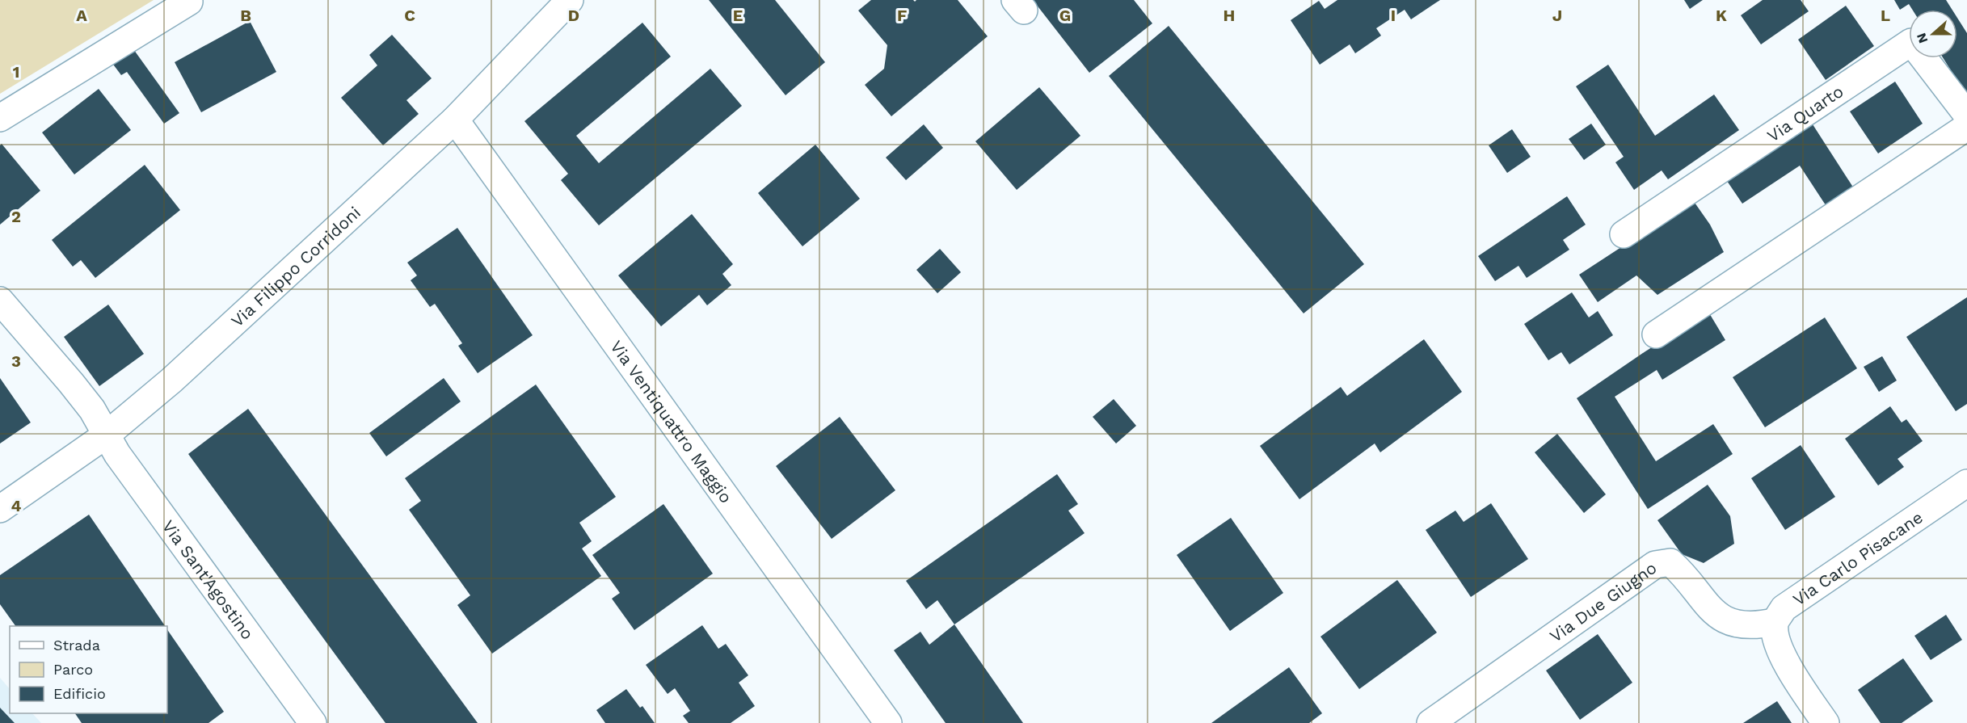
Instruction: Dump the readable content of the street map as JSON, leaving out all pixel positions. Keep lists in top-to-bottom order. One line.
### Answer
{"streets":{"street":["Via Quarto","Via Filippo Corridoni","Via Ventiquattro Maggio","Via Carlo Pisacane","Via Sant'Agostino","Via Due Giugno"]},"crossings":[["Via Filippo Corridoni","Via Ventiquattro Maggio"],["Via Filippo Corridoni","Via Sant'Agostino"],["Via Carlo Pisacane","Via Due Giugno"]],"legend":["Strada","Parco","Edificio"],"north":"left","grid":{"columns":["A","B","C","D","E","F","G","H","I","J","K","L"],"rows":["1","2","3","4"]}}
